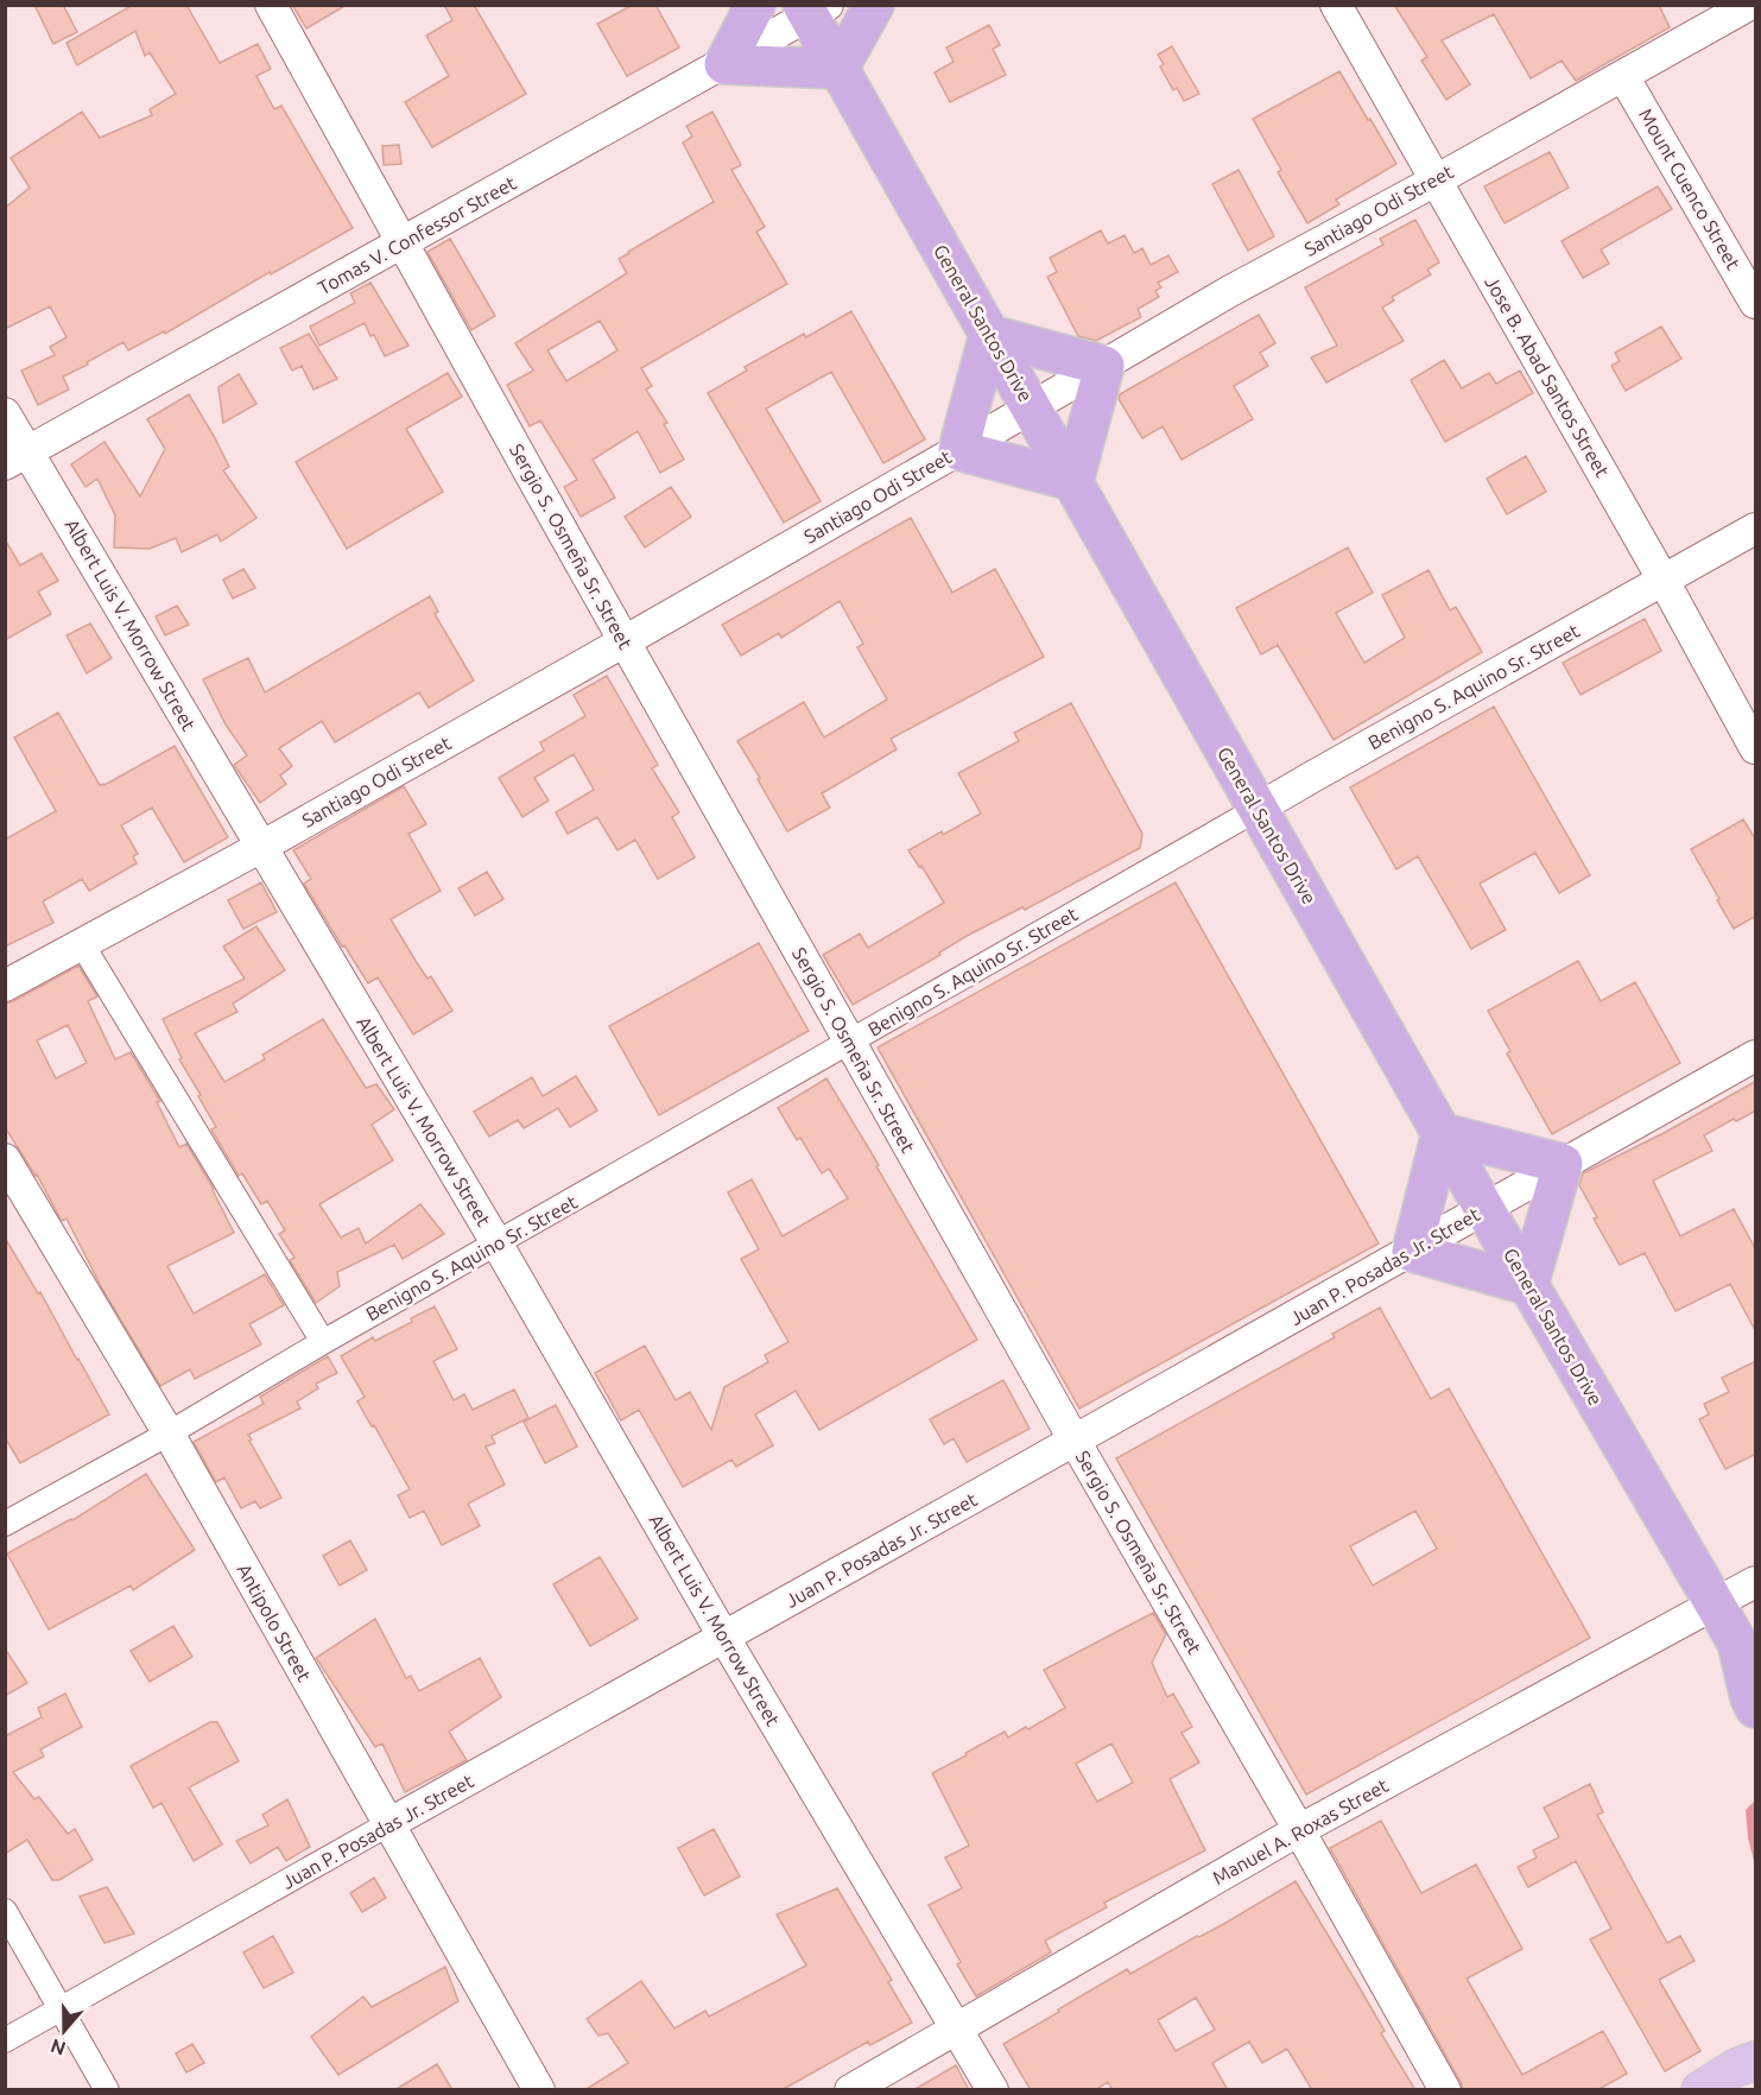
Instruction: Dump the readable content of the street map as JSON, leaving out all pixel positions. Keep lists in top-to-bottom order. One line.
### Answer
{"streets":{"highway":["General Santos Drive"],"street":["Mount Cuenco Street","Santiago Odi Street","Tomas V. Confessor Street","Jose B. Abad Santos Street","Sergio S. Osmeña Sr. Street","Albert Luis V. Morrow Street","Benigno S. Aquino Sr. Street","Juan P. Posadas Jr. Street","Antipolo Street","Manuel A. Roxas Street"]},"crossings":[["Mount Cuenco Street","Santiago Odi Street"],["Santiago Odi Street","General Santos Drive"],["Santiago Odi Street","Jose B. Abad Santos Street"],["Santiago Odi Street","Sergio S. Osmeña Sr. Street"],["Santiago Odi Street","Albert Luis V. Morrow Street"],["Tomas V. Confessor Street","General Santos Drive"],["Tomas V. Confessor Street","Sergio S. Osmeña Sr. Street"],["Tomas V. Confessor Street","Albert Luis V. Morrow Street"],["General Santos Drive","Benigno S. Aquino Sr. Street"],["General Santos Drive","Juan P. Posadas Jr. Street"],["General Santos Drive","Manuel A. Roxas Street"],["Jose B. Abad Santos Street","Benigno S. Aquino Sr. Street"],["Sergio S. Osmeña Sr. Street","Benigno S. Aquino Sr. Street"],["Sergio S. Osmeña Sr. Street","Juan P. Posadas Jr. Street"],["Sergio S. Osmeña Sr. Street","Manuel A. Roxas Street"],["Albert Luis V. Morrow Street","Benigno S. Aquino Sr. Street"],["Albert Luis V. Morrow Street","Juan P. Posadas Jr. Street"],["Albert Luis V. Morrow Street","Manuel A. Roxas Street"],["Benigno S. Aquino Sr. Street","Antipolo Street"],["Juan P. Posadas Jr. Street","Antipolo Street"]],"north":"bottom"}
